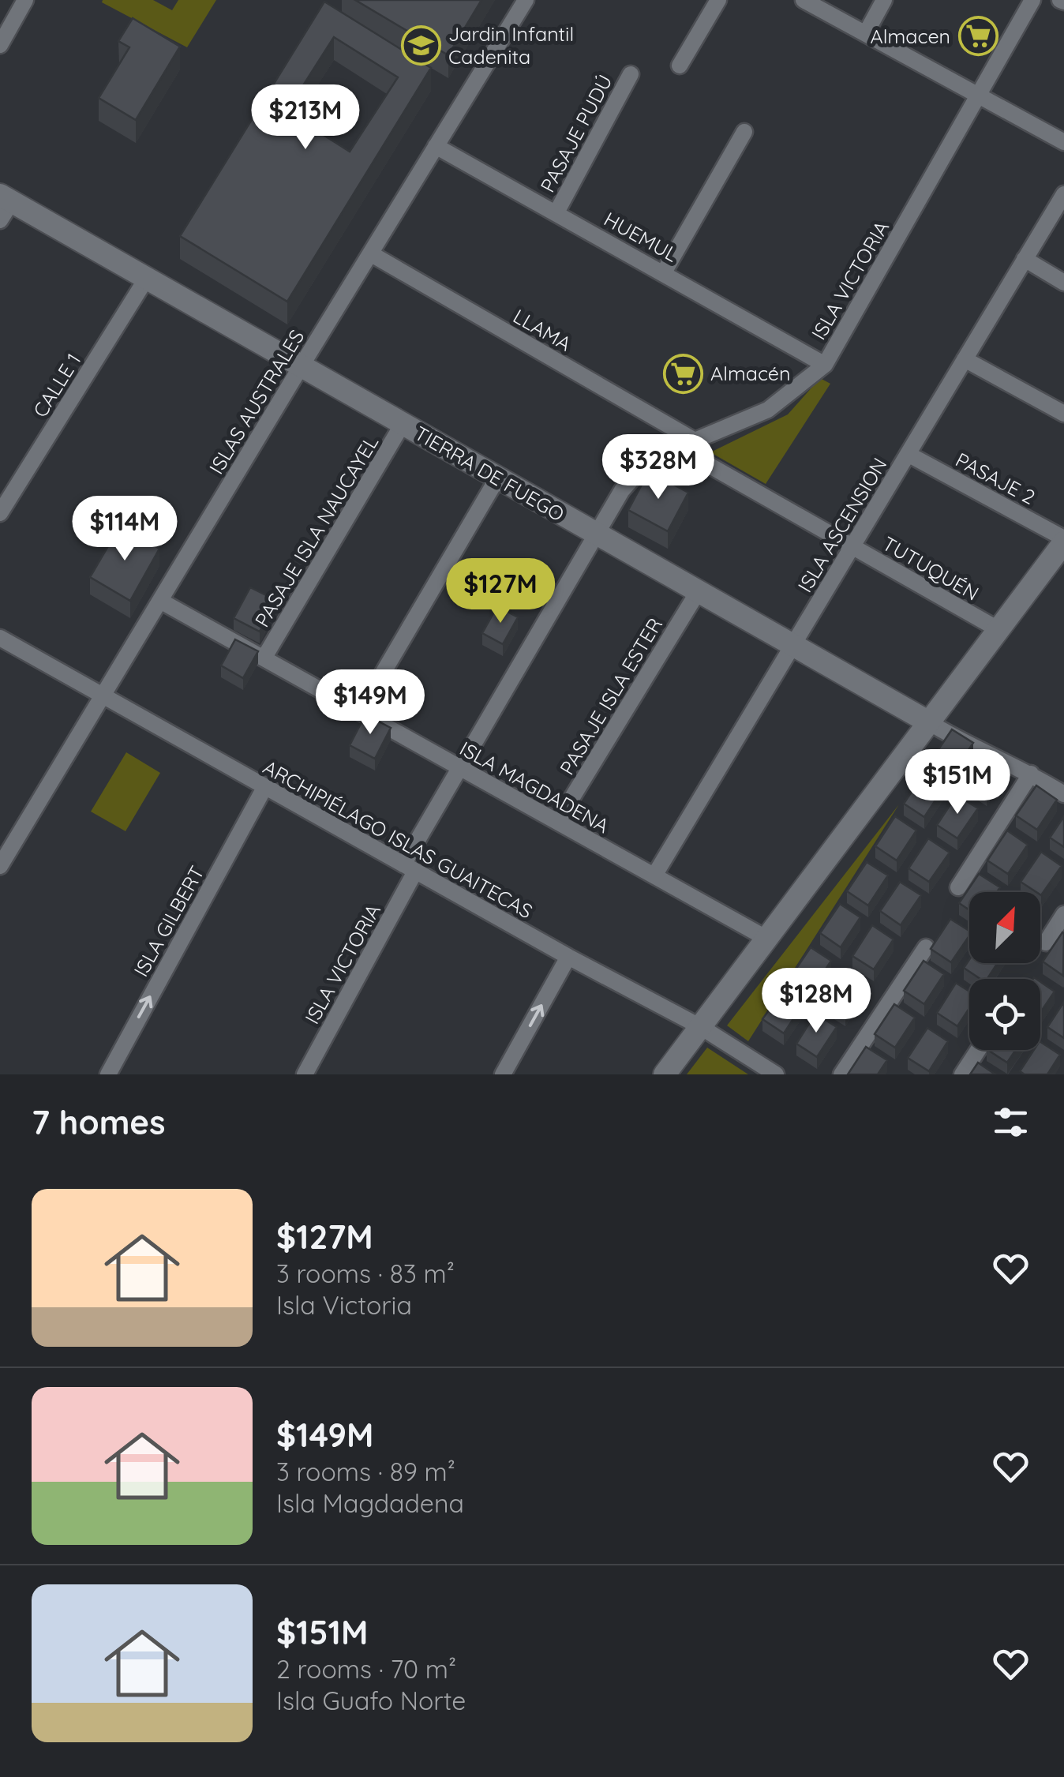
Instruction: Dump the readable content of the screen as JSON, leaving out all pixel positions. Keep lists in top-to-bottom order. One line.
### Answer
{"streets":{"street":["PASAJE PUDÚ","HUEMUL","ISLA VICTORIA","LLAMA","CALLE 1","ISLAS AUSTRALES","TIERRA DE FUEGO","PASAJE 2","ISLA ASCENSION","PASAJE ISLA NAUCAYEL","TUTUQUÉN","PASAJE ISLA ESTER","ISLA MAGDADENA","ARCHIPIÉLAGO ISLAS GUAITECAS","ISLA GILBERT"]},"crossings":[["PASAJE PUDÚ","HUEMUL"],["HUEMUL","ISLA VICTORIA"],["HUEMUL","ISLAS AUSTRALES"],["ISLA VICTORIA","LLAMA"],["ISLA VICTORIA","TIERRA DE FUEGO"],["ISLA VICTORIA","TUTUQUÉN"],["ISLA VICTORIA","ISLA MAGDADENA"],["ISLA VICTORIA","ARCHIPIÉLAGO ISLAS GUAITECAS"],["LLAMA","ISLAS AUSTRALES"],["CALLE 1","TIERRA DE FUEGO"],["ISLAS AUSTRALES","TIERRA DE FUEGO"],["ISLAS AUSTRALES","ISLA MAGDADENA"],["ISLAS AUSTRALES","ARCHIPIÉLAGO ISLAS GUAITECAS"],["TIERRA DE FUEGO","ISLA ASCENSION"],["TIERRA DE FUEGO","PASAJE ISLA NAUCAYEL"],["TIERRA DE FUEGO","PASAJE ISLA ESTER"],["PASAJE 2","ISLA ASCENSION"],["ISLA ASCENSION","TUTUQUÉN"],["ISLA ASCENSION","ISLA MAGDADENA"],["PASAJE ISLA NAUCAYEL","ISLA MAGDADENA"],["PASAJE ISLA ESTER","ISLA MAGDADENA"],["ARCHIPIÉLAGO ISLAS GUAITECAS","ISLA GILBERT"]],"one_way":["ISLA GILBERT"],"places":{"supermarket":["Almacen","Almacén"],"school or university":["Jardin Infantil Cadenita"]},"north":"top right","page":{"price":["$213M","$328M","$114M","$127M","$149M","$151M","$128M"],"heading":"7 homes","list":[{"name":"$127M","note":"3 rooms · 83 m² · Isla Victoria"},{"name":"$149M","note":"3 rooms · 89 m² · Isla Magdadena"},{"name":"$151M","note":"2 rooms · 70 m² · Isla Guafo Norte"}]}}
